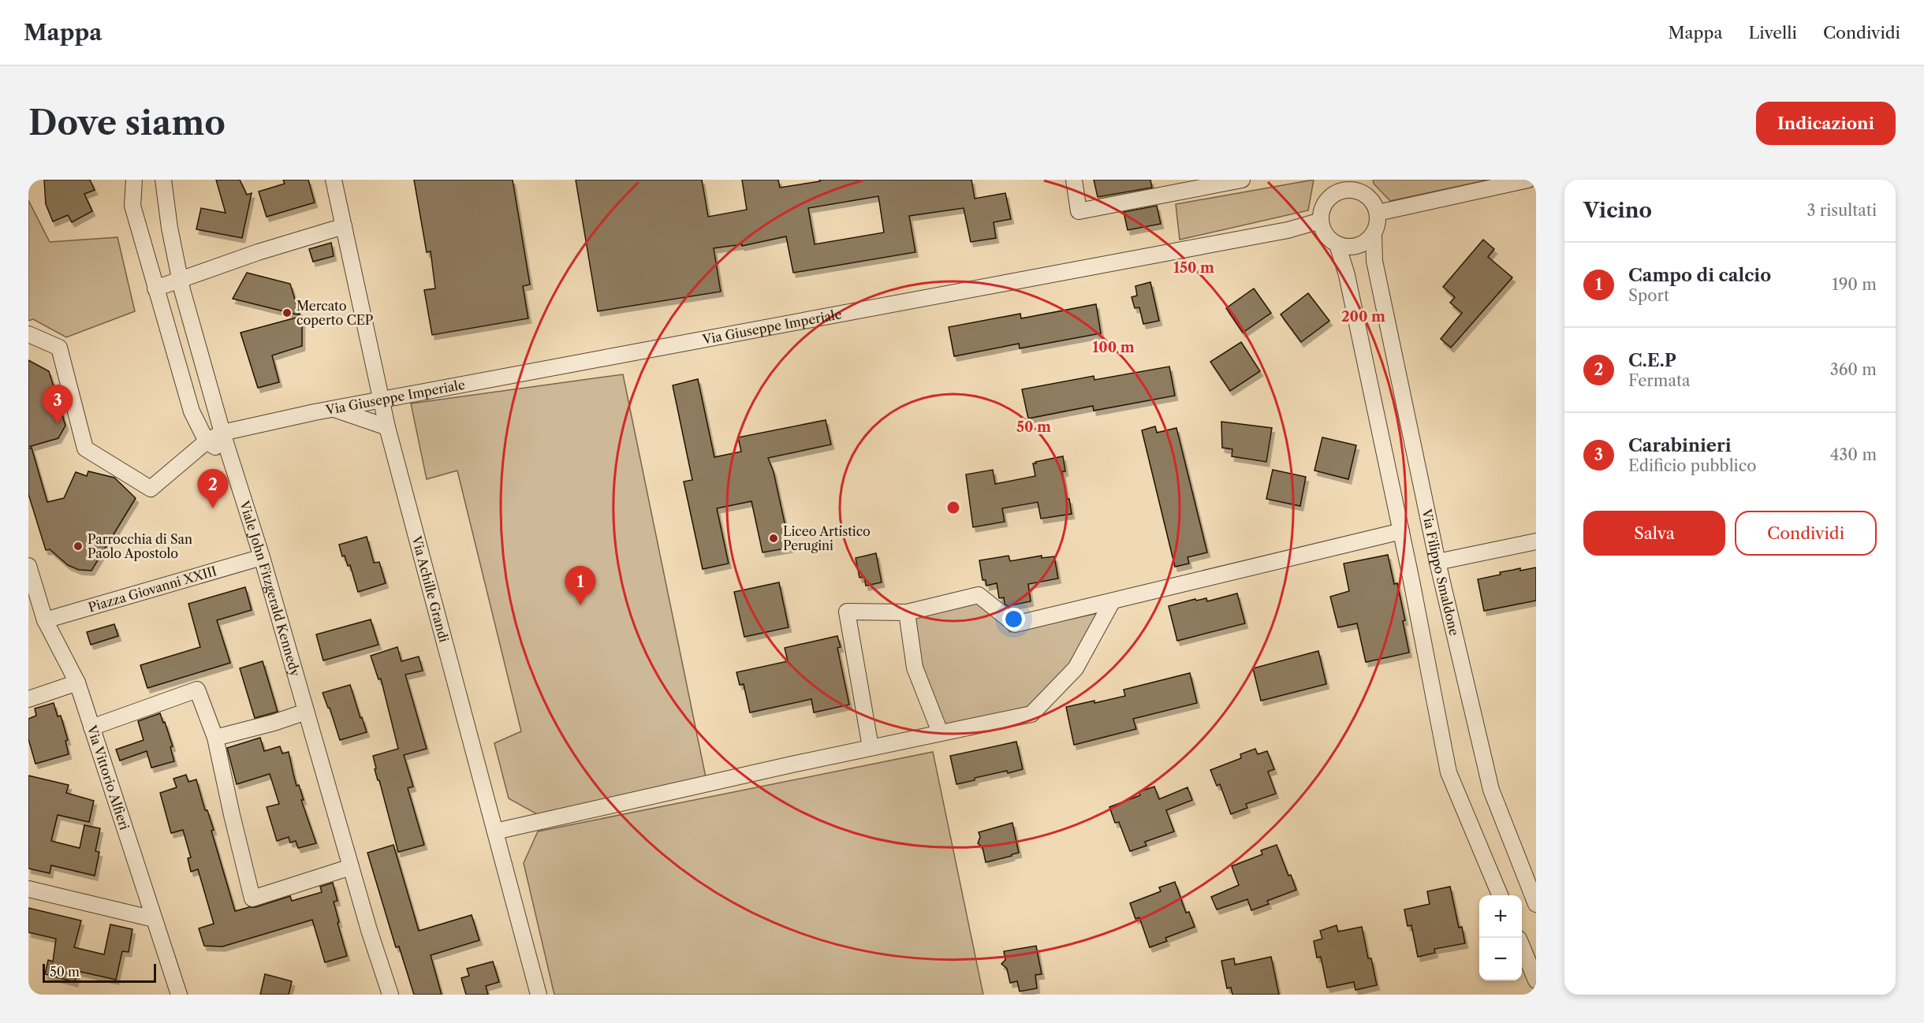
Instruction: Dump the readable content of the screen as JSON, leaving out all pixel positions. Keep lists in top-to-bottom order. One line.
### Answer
{"streets":{"street":["Via Giuseppe Imperiale","Via Filippo Smaldone","Piazza Giovanni XXIII","Viale John Fitzgerald Kennedy","Via Achille Grandi","Via Vittorio Alfieri"]},"crossings":[["Via Giuseppe Imperiale","Via Filippo Smaldone"],["Via Giuseppe Imperiale","Viale John Fitzgerald Kennedy"],["Via Giuseppe Imperiale","Via Achille Grandi"],["Piazza Giovanni XXIII","Viale John Fitzgerald Kennedy"],["Piazza Giovanni XXIII","Via Vittorio Alfieri"]],"places":["Mercato coperto CEP","Liceo Artistico Perugini","Parrocchia di San Paolo Apostolo"],"scale_bar":"50 m","page":{"header":"Mappa","nav":["Mappa","Livelli","Condividi"],"buttons":["Indicazioni",["Salva","Condividi"]],"title":"Dove siamo","heading":["Vicino","3 risultati"],"list":[{"mark":"1","name":"Campo di calcio","note":"Sport","value":"190 m"},{"mark":"2","name":"C.E.P","note":"Fermata","value":"360 m"},{"mark":"3","name":"Carabinieri","note":"Edificio pubblico","value":"430 m"}],"pins":["3","2","1"],"map_buttons":["+","−"],"scale":"50 m"},"rings":["150 m","200 m","100 m","50 m"]}
